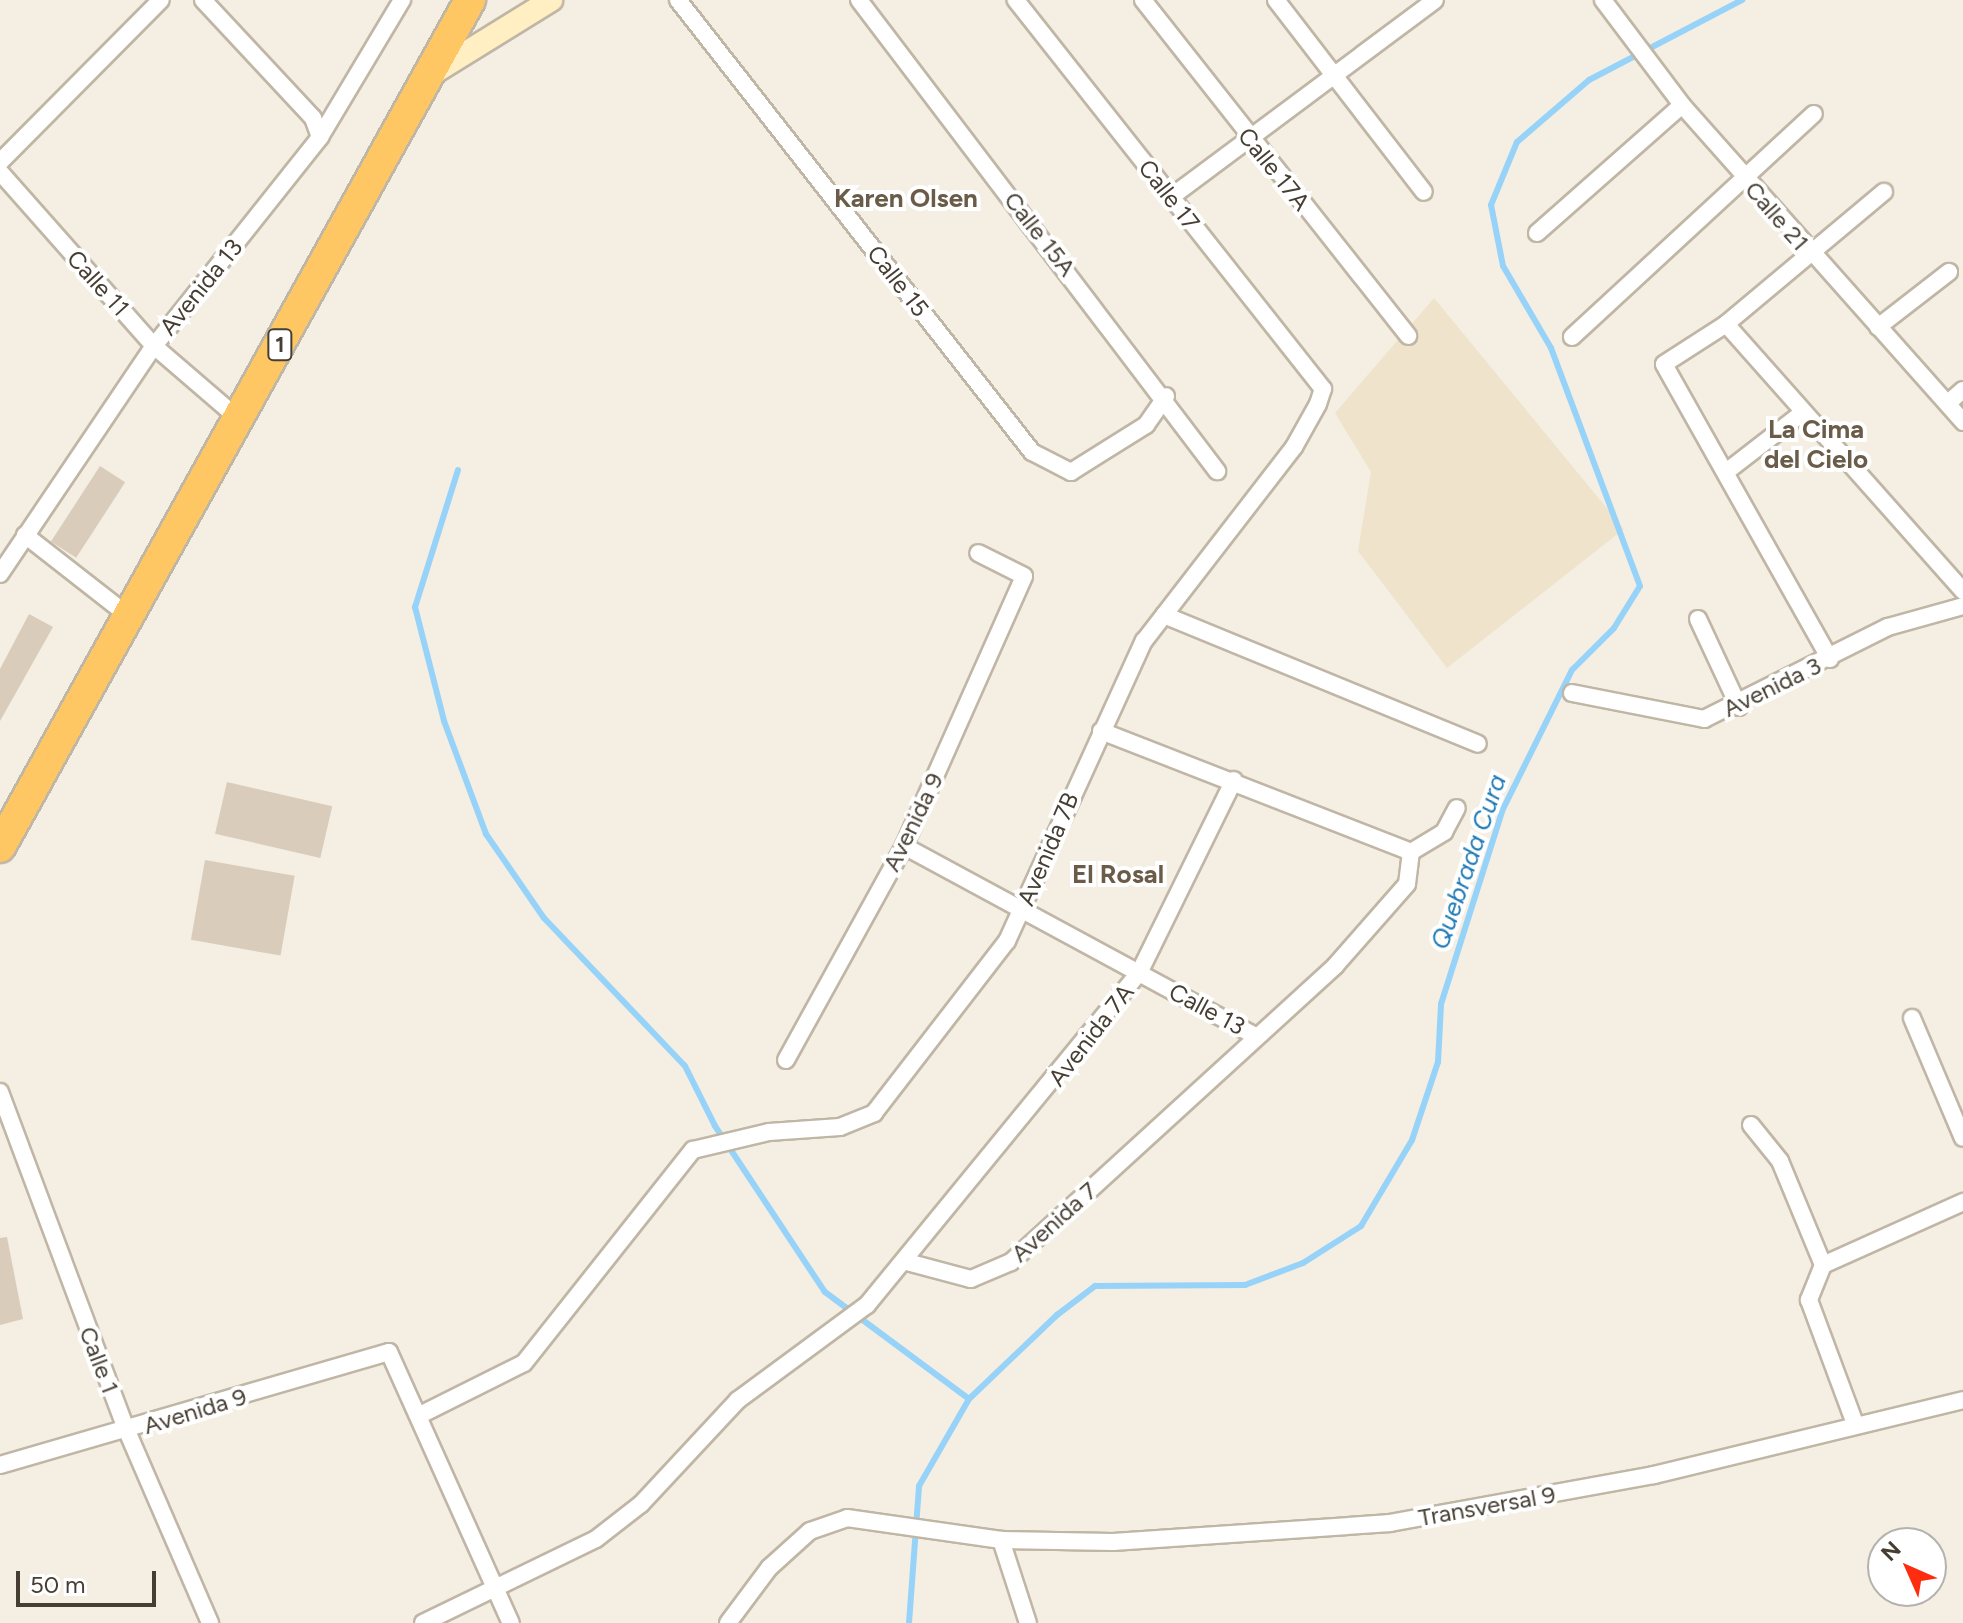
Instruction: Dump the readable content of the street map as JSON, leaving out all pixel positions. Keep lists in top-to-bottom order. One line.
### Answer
{"streets":{"highway":["1"],"street":["Calle 17A","Calle 17","Calle 21","Calle 15A","Calle 15","Calle 11","Avenida 13","Avenida 3","Avenida 9","Avenida 7B","Calle 13","Avenida 7A","Avenida 7","Calle 1","Transversal 9"]},"crossings":[["Calle 17","Avenida 7B"],["Calle 15A","Calle 15"],["Calle 11","Avenida 13"],["Calle 11","1"],["Avenida 9","Avenida 7B"],["Avenida 9","Calle 13"],["Avenida 9","Calle 1"],["Avenida 7B","Calle 13"],["Calle 13","Avenida 7A"],["Calle 13","Avenida 7"],["Avenida 7A","Avenida 7"]],"districts":["Karen Olsen","La Cima del Cielo","El Rosal"],"water":["Quebrada Cura"],"scale_bar":"50 m","north":"top left"}
